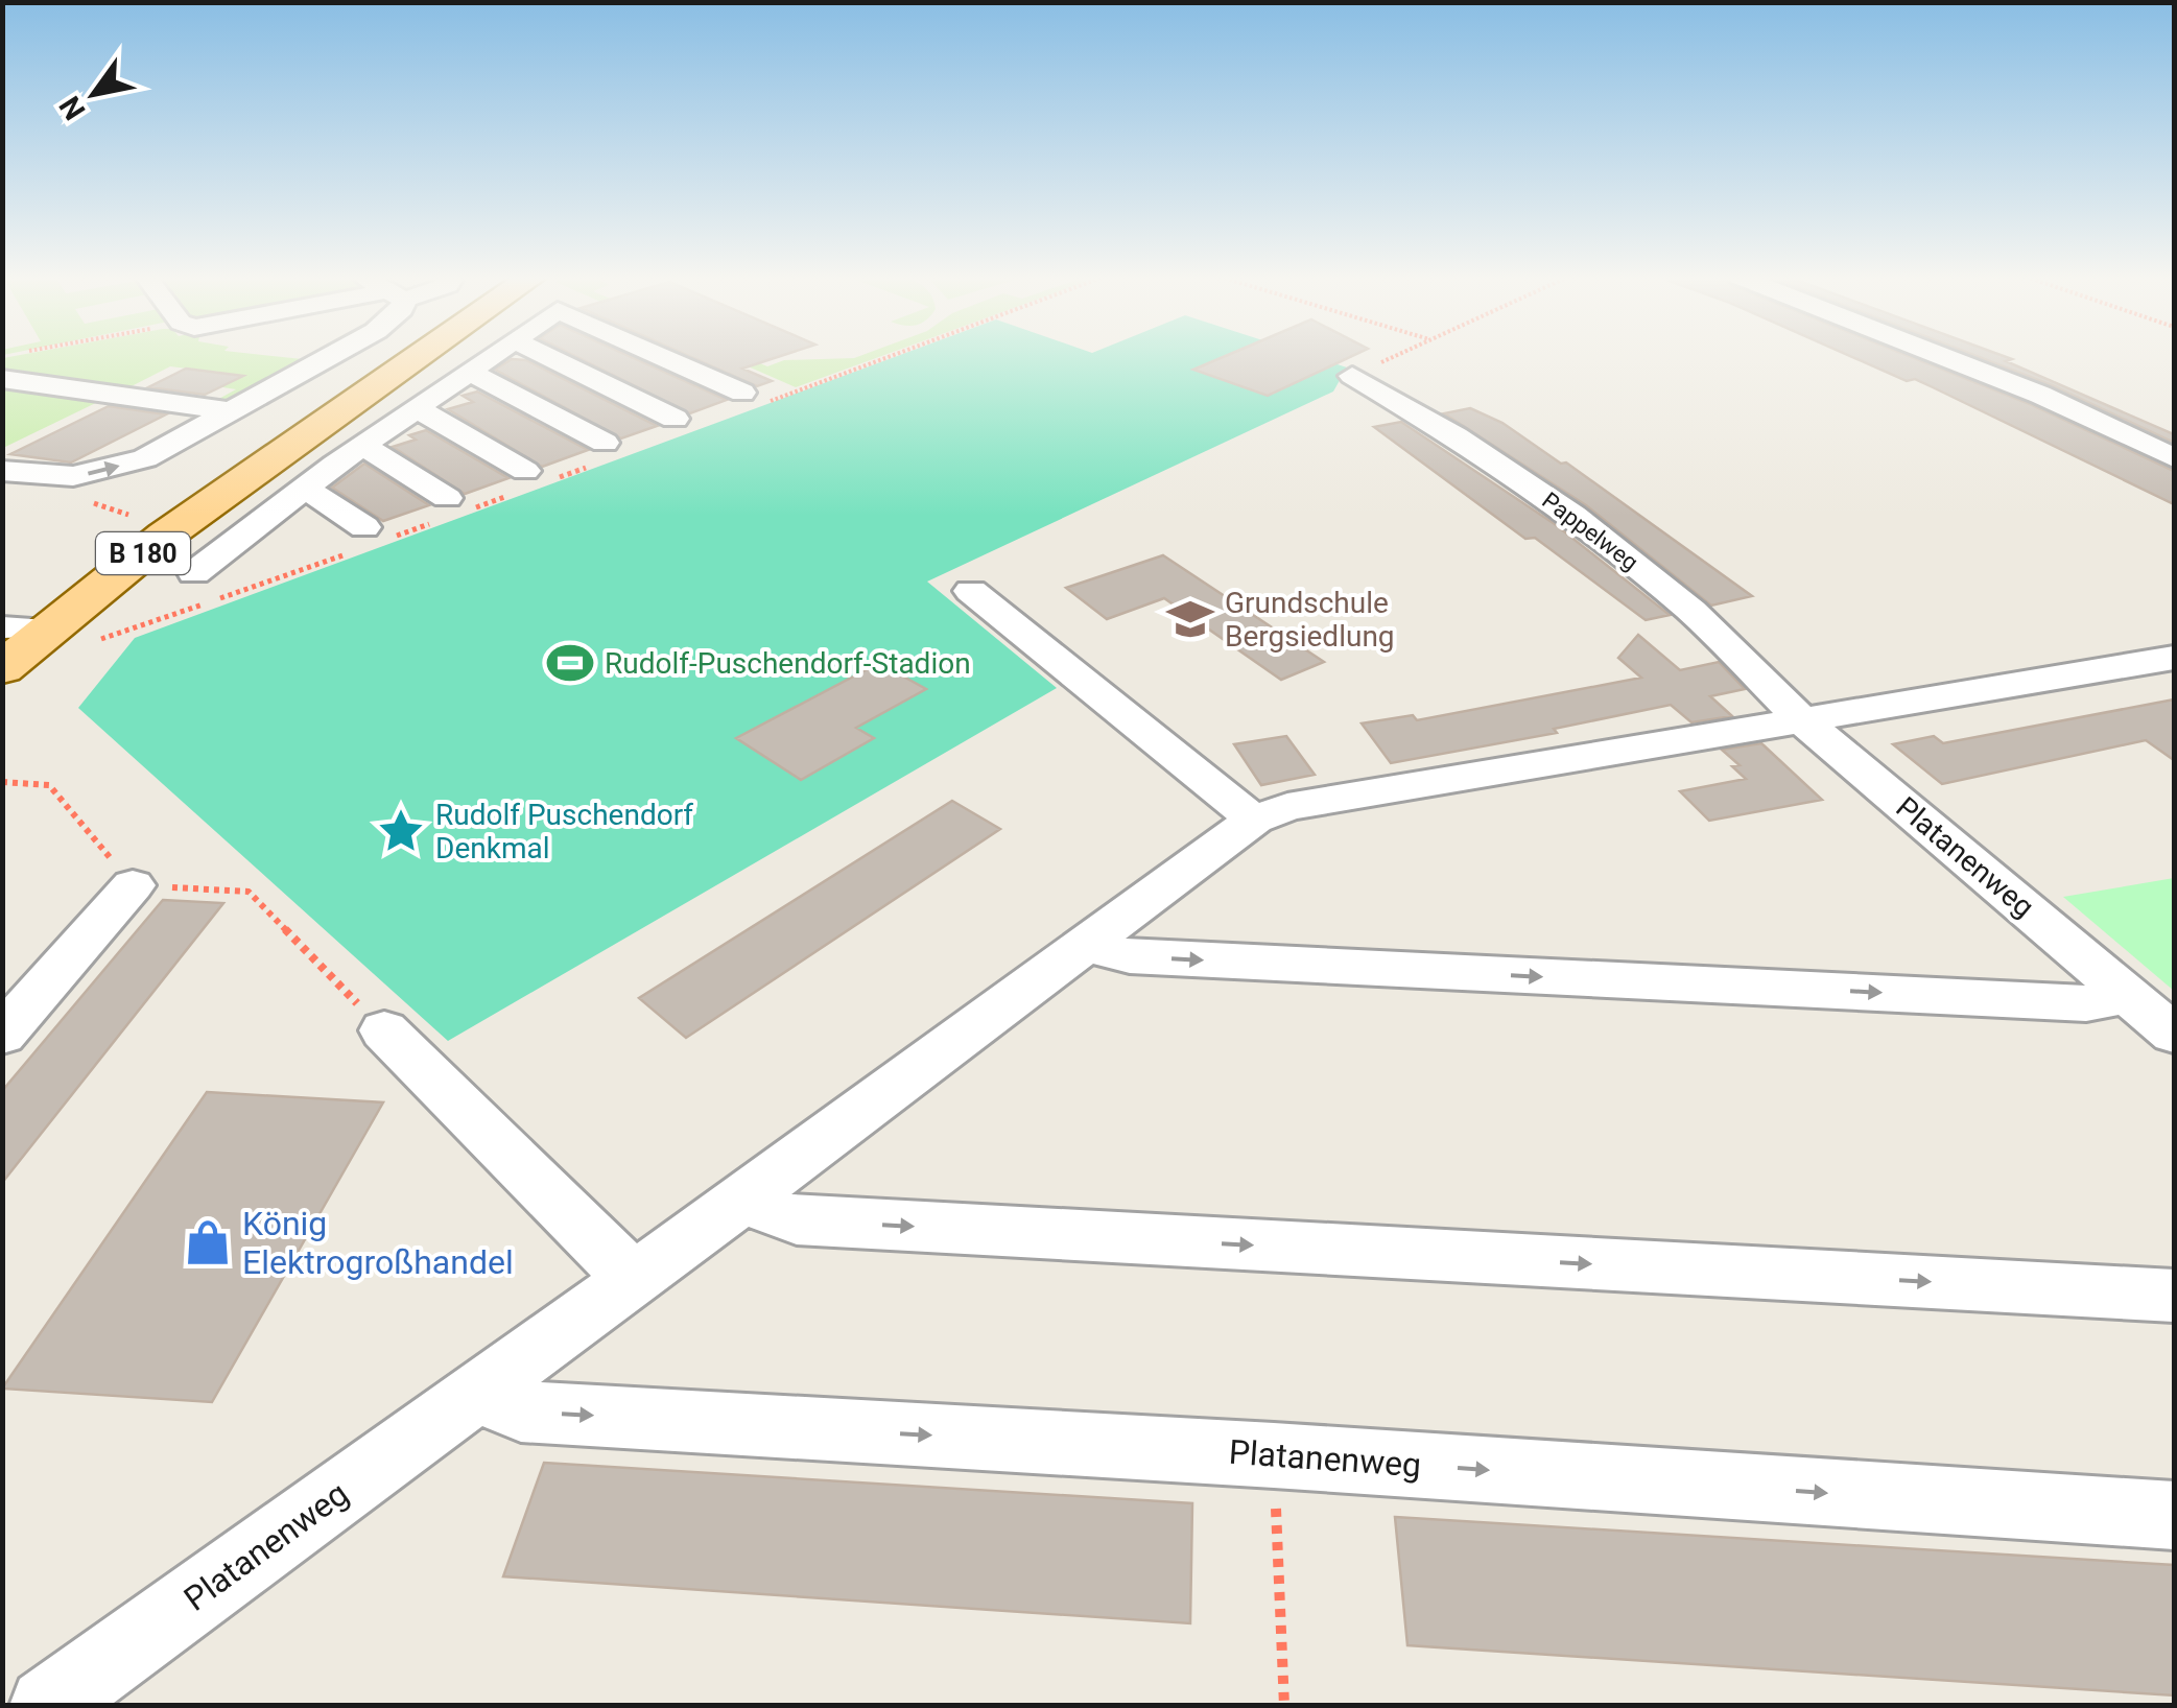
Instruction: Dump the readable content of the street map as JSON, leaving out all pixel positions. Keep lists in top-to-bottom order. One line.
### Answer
{"streets":{"main road":["B 180"],"street":["Pappelweg","Platanenweg"]},"crossings":[["Pappelweg","Platanenweg"]],"places":{"school or university":["Grundschule Bergsiedlung"],"sports":["Rudolf-Puschendorf-Stadion"],"place":["Rudolf Puschendorf Denkmal"],"shop":["König Elektrogroßhandel"]},"north":"bottom left"}
